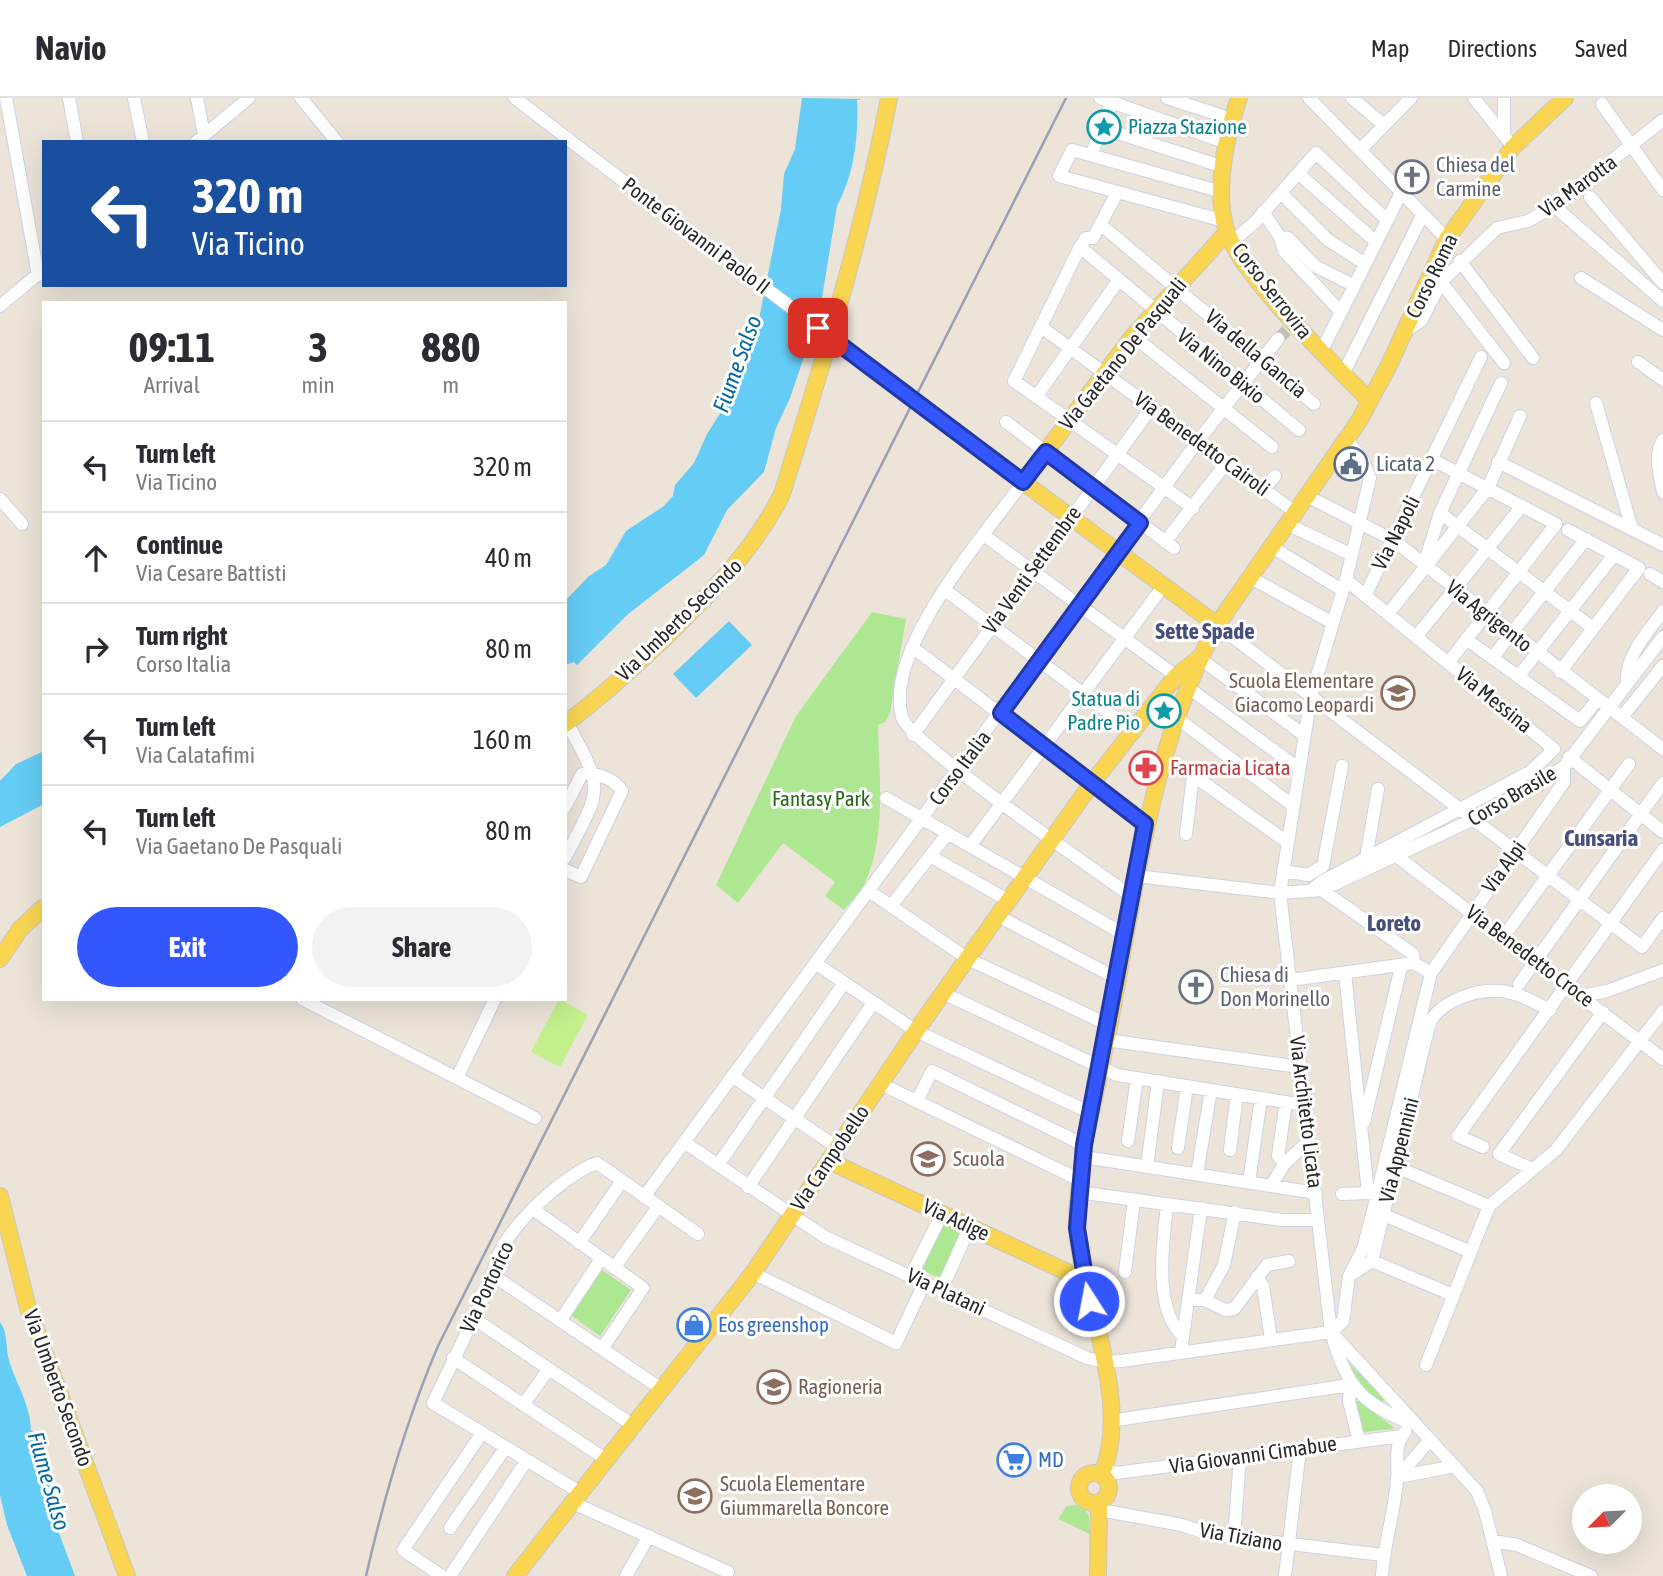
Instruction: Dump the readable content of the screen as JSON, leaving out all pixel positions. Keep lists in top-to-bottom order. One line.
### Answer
{"streets":{"main road":["Corso Roma","Corso Serrovira","Via Gaetano De Pasquali","Via Umberto Secondo","Via Campobello","Via Adige"],"street":["Via Marotta","Ponte Giovanni Paolo II","Via della Gancia","Via Nino Bixio","Via Benedetto Cairoli","Via Napoli","Via Venti Settembre","Via Agrigento","Via Messina","Corso Italia","Corso Brasile","Via Alpi","Via Benedetto Croce","Via Architetto Licata","Via Appennini","Via Portorico","Via Platani","Via Giovanni Cimabue","Via Tiziano"]},"crossings":[["Via Marotta","Corso Roma"],["Ponte Giovanni Paolo II","Via Gaetano De Pasquali"],["Corso Roma","Corso Serrovira"],["Corso Roma","Via Benedetto Cairoli"],["Corso Roma","Via Agrigento"],["Corso Roma","Via Messina"],["Corso Roma","Via Architetto Licata"],["Corso Roma","Via Campobello"],["Corso Serrovira","Via Gaetano De Pasquali"],["Via Gaetano De Pasquali","Via della Gancia"],["Via Gaetano De Pasquali","Via Nino Bixio"],["Via Gaetano De Pasquali","Via Benedetto Cairoli"],["Via Gaetano De Pasquali","Via Venti Settembre"],["Via della Gancia","Corso Italia"],["Via Nino Bixio","Corso Italia"],["Via Benedetto Cairoli","Via Venti Settembre"],["Via Benedetto Cairoli","Corso Italia"],["Via Benedetto Cairoli","Via Architetto Licata"],["Via Napoli","Via Agrigento"],["Via Napoli","Via Messina"],["Via Agrigento","Corso Brasile"],["Via Agrigento","Via Architetto Licata"],["Via Messina","Corso Brasile"],["Via Messina","Via Architetto Licata"],["Corso Italia","Via Platani"],["Corso Brasile","Via Alpi"],["Corso Brasile","Via Benedetto Croce"],["Corso Brasile","Via Architetto Licata"],["Via Alpi","Via Benedetto Croce"],["Via Alpi","Via Appennini"],["Via Architetto Licata","Via Appennini"],["Via Campobello","Via Adige"],["Via Campobello","Via Platani"],["Via Giovanni Cimabue","Via Tiziano"]],"districts":["Sette Spade","Cunsaria","Loreto"],"water":["Fiume Salso"],"parks":["Fantasy Park"],"places":{"place":["Piazza Stazione","Statua di Padre Pio"],"church":["Chiesa del Carmine","Chiesa di Don Morinello"],"public building":["Licata 2"],"school or university":["Scuola Elementare Giacomo Leopardi","Scuola","Ragioneria","Scuola Elementare Giummarella Boncore"],"pharmacy":["Farmacia Licata"],"shop":["Eos greenshop"],"supermarket":["MD"]},"north":"bottom left","page":{"header":"Navio","nav":["Map","Directions","Saved"],"turn":["320 m","Via Ticino"],"eta":["09:11","Arrival","3","min","880","m"],"list":[{"name":"Turn left","note":"Via Ticino","value":"320 m"},{"name":"Continue","note":"Via Cesare Battisti","value":"40 m"},{"name":"Turn right","note":"Corso Italia","value":"80 m"},{"name":"Turn left","note":"Via Calatafimi","value":"160 m"},{"name":"Turn left","note":"Via Gaetano De Pasquali","value":"80 m"}],"buttons":["Exit","Share"]}}
